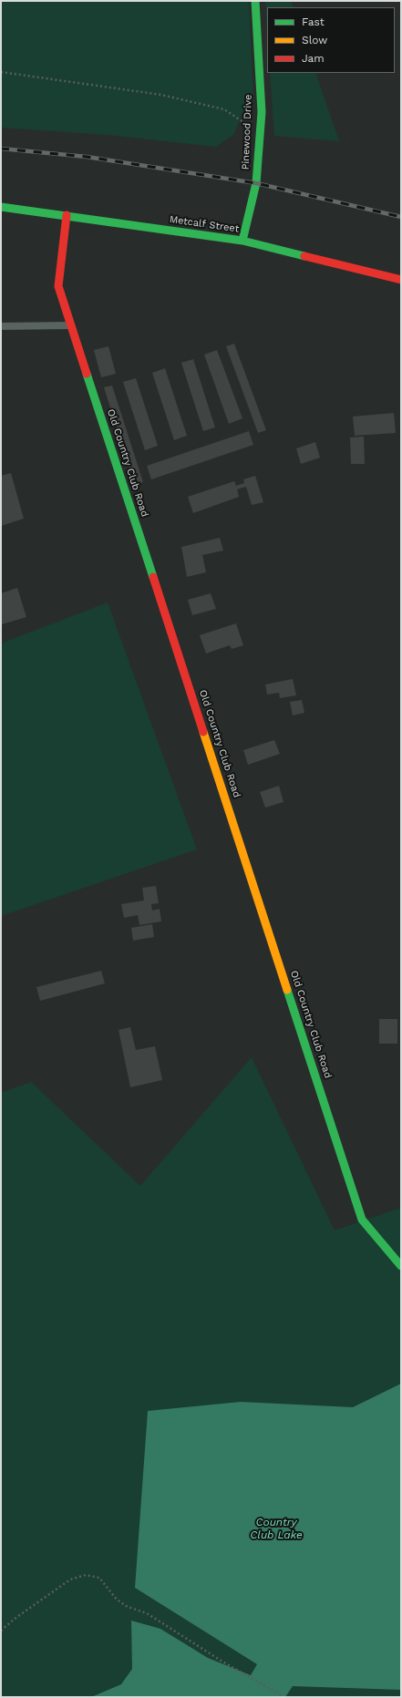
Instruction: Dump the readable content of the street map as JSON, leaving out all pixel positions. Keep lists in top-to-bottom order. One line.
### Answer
{"streets":{"street":["Pinewood Drive","Metcalf Street","Old Country Club Road"]},"crossings":[["Pinewood Drive","Metcalf Street"],["Metcalf Street","Old Country Club Road"]],"water":["Country Club Lake"],"legend":["Fast","Slow","Jam"]}
